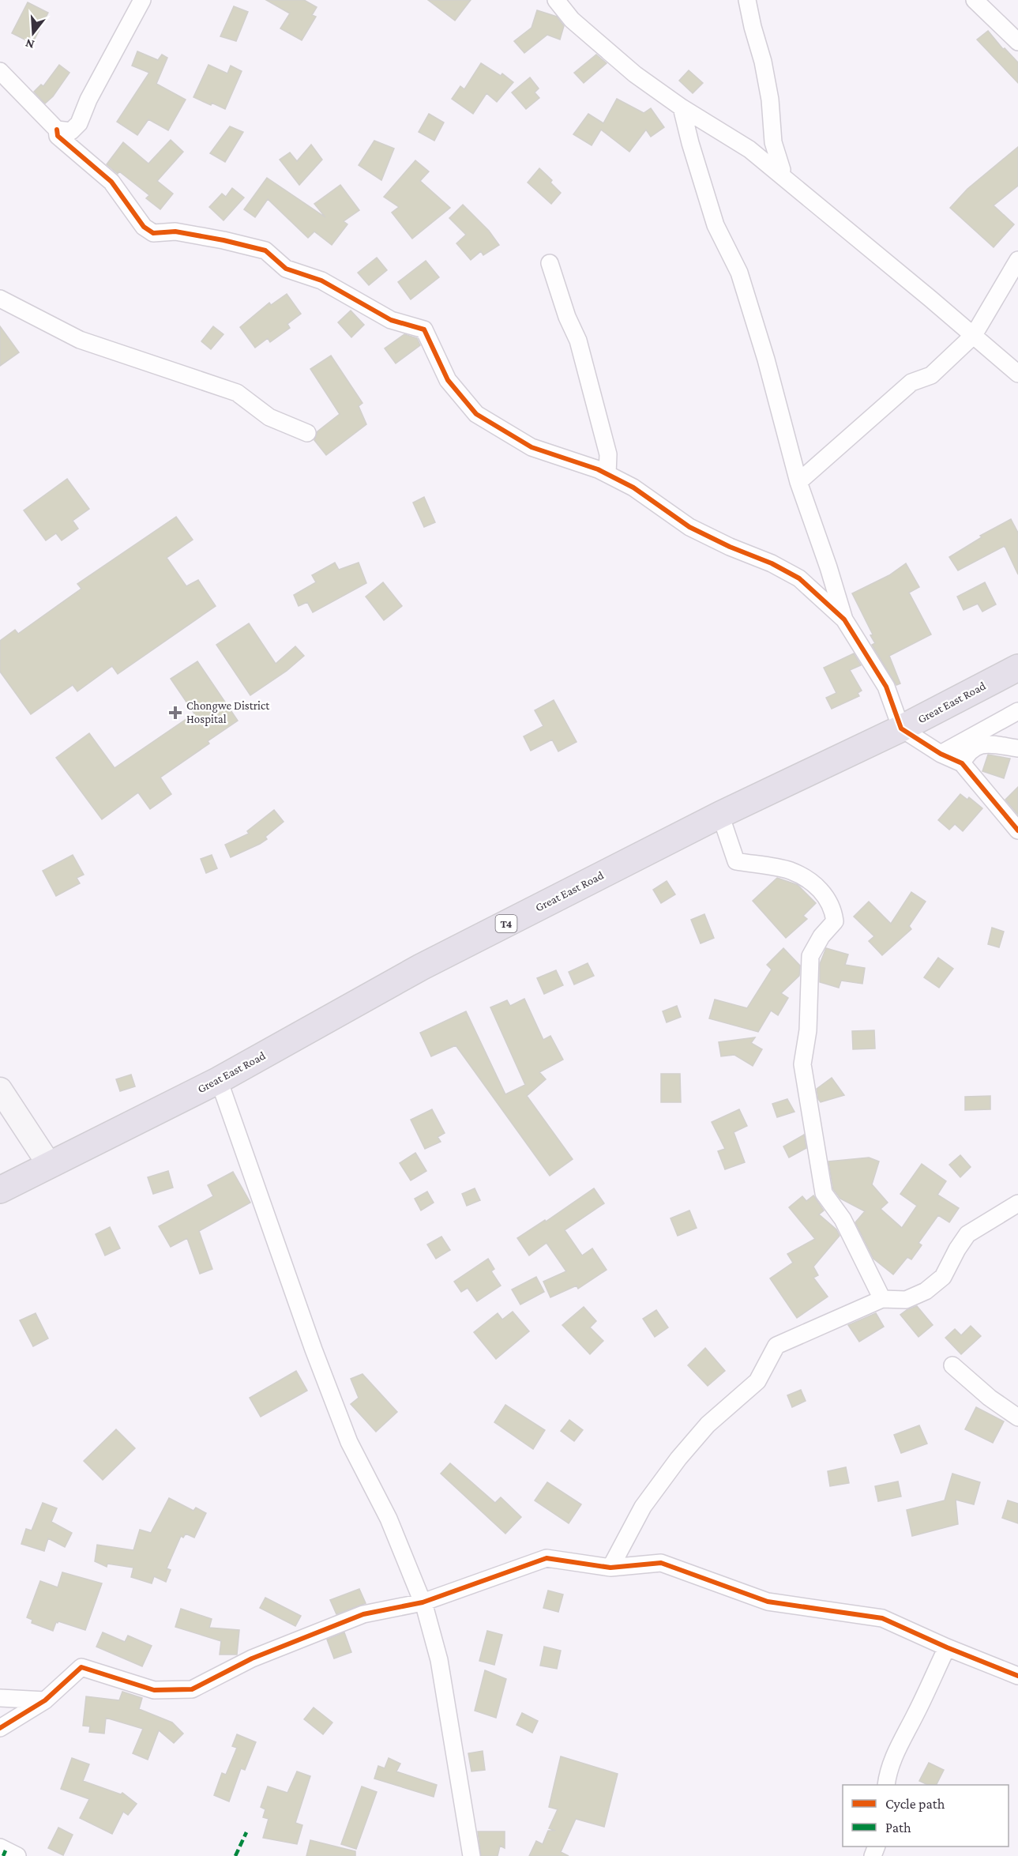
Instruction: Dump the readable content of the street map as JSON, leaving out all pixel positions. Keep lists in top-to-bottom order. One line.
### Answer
{"streets":{"highway":["Great East Road","T4"]},"places":{"health":["Chongwe District Hospital"]},"legend":["Cycle path","Path"],"north":"bottom"}
